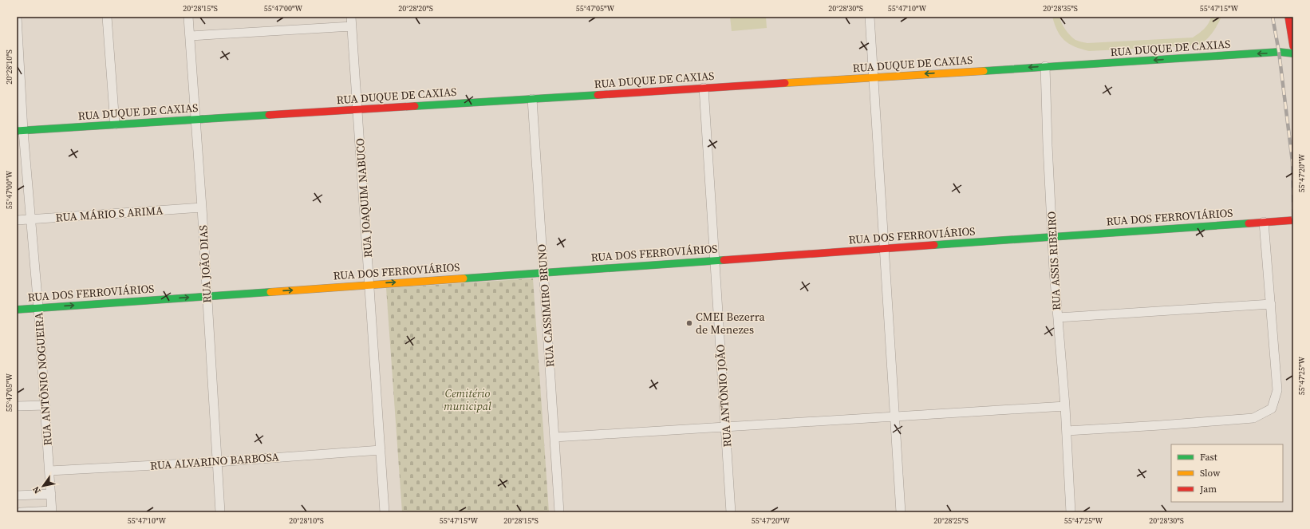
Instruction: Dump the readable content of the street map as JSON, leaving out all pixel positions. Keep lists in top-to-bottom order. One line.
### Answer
{"streets":{"main road":["RUA DUQUE DE CAXIAS","RUA DOS FERROVIÁRIOS"],"street":["RUA JOAQUIM NABUCO","RUA MÁRIO S ARIMA","RUA ASSIS RIBEIRO","RUA JOÃO DIAS","RUA CASSIMIRO BRUNO","RUA ANTÔNIO NOGUEIRA","RUA ANTÔNIO JOÃO","RUA ALVARINO BARBOSA"]},"crossings":[["RUA DUQUE DE CAXIAS","RUA JOAQUIM NABUCO"],["RUA DUQUE DE CAXIAS","RUA ASSIS RIBEIRO"],["RUA DUQUE DE CAXIAS","RUA JOÃO DIAS"],["RUA DUQUE DE CAXIAS","RUA CASSIMIRO BRUNO"],["RUA DUQUE DE CAXIAS","RUA ANTÔNIO NOGUEIRA"],["RUA DUQUE DE CAXIAS","RUA ANTÔNIO JOÃO"],["RUA JOAQUIM NABUCO","RUA DOS FERROVIÁRIOS"],["RUA JOAQUIM NABUCO","RUA ALVARINO BARBOSA"],["RUA MÁRIO S ARIMA","RUA JOÃO DIAS"],["RUA MÁRIO S ARIMA","RUA ANTÔNIO NOGUEIRA"],["RUA DOS FERROVIÁRIOS","RUA ASSIS RIBEIRO"],["RUA DOS FERROVIÁRIOS","RUA JOÃO DIAS"],["RUA DOS FERROVIÁRIOS","RUA CASSIMIRO BRUNO"],["RUA DOS FERROVIÁRIOS","RUA ANTÔNIO NOGUEIRA"],["RUA DOS FERROVIÁRIOS","RUA ANTÔNIO JOÃO"],["RUA JOÃO DIAS","RUA ALVARINO BARBOSA"],["RUA ANTÔNIO NOGUEIRA","RUA ALVARINO BARBOSA"]],"one_way":["RUA DOS FERROVIÁRIOS"],"parks":["Cemitério municipal"],"places":["CMEI Bezerra de Menezes"],"legend":["Fast","Slow","Jam"],"north":"bottom left","coordinates":["20°28'15\"S","55°47'00\"W","20°28'20\"S","55°47'05\"W","20°28'30\"S","55°47'10\"W","20°28'35\"S","55°47'15\"W","20°28'10\"S","55°47'20\"W","55°47'25\"W","20°28'25\"S"]}
